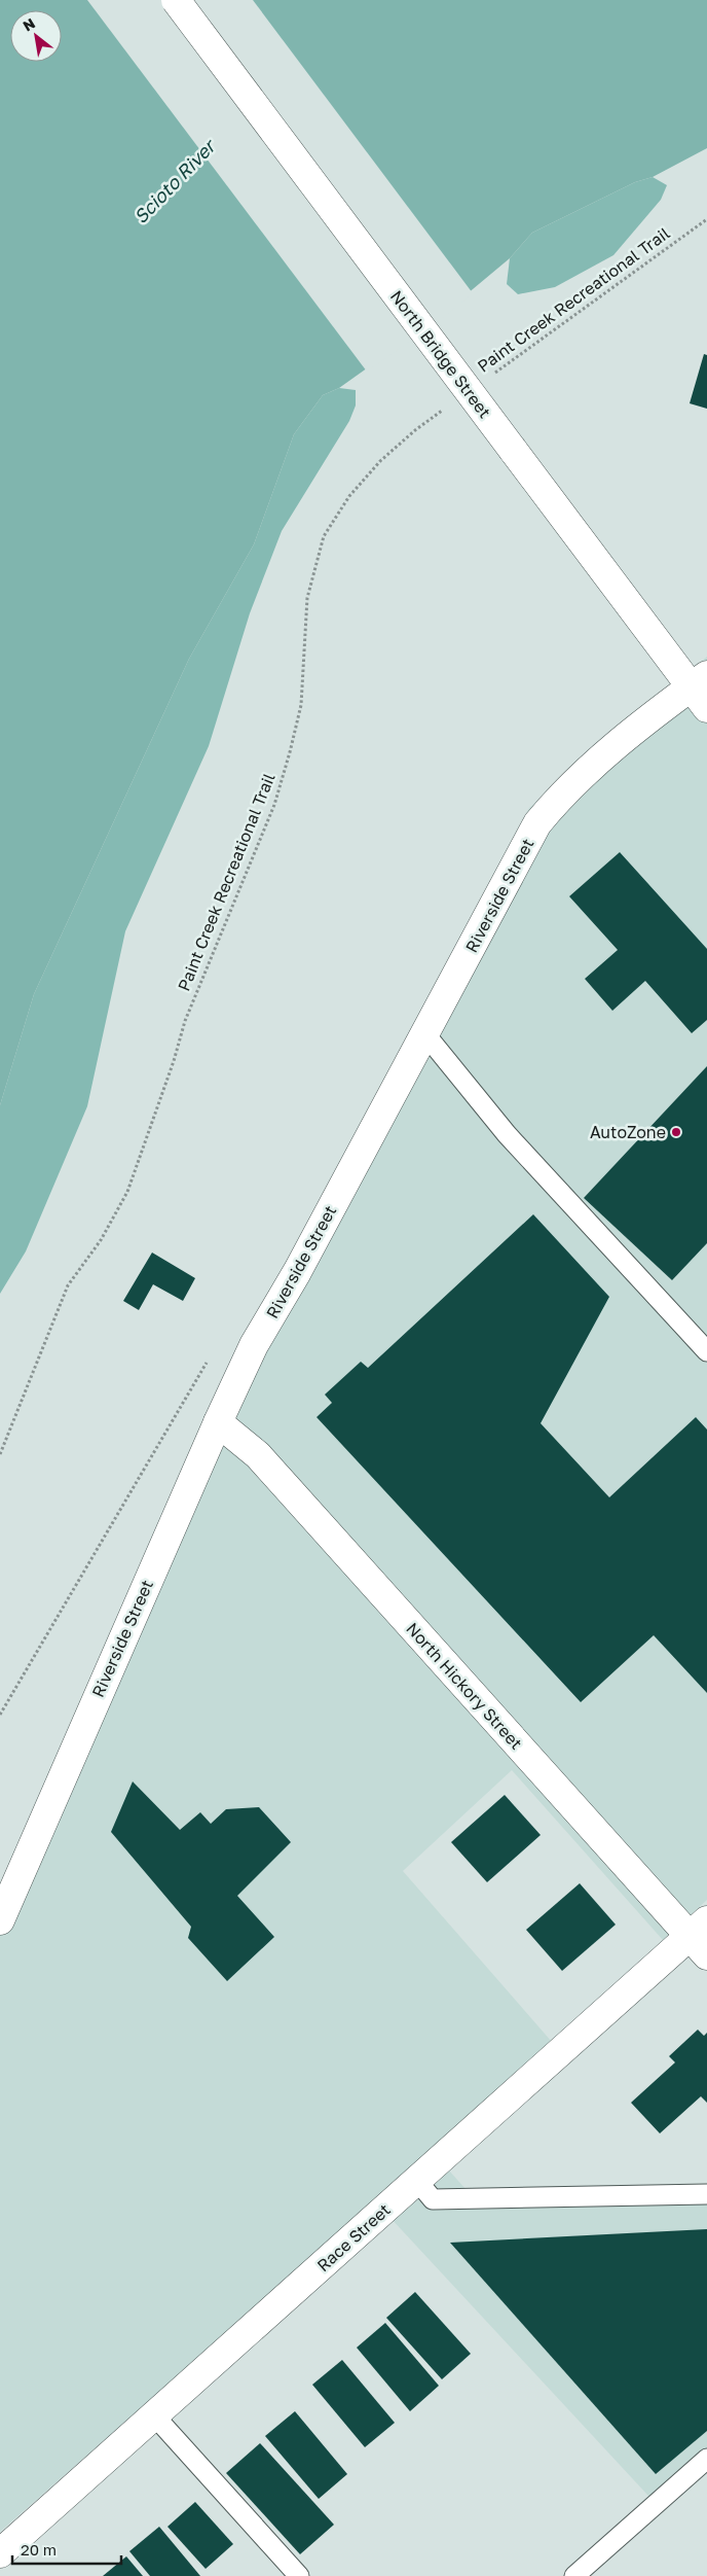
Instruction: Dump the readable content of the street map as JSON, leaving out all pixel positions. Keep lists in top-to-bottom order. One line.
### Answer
{"streets":{"street":["North Bridge Street","Riverside Street","North Hickory Street","Race Street"],"path":["Paint Creek Recreational Trail"]},"crossings":[["North Bridge Street","Riverside Street"],["Riverside Street","North Hickory Street"],["North Hickory Street","Race Street"]],"water":["Scioto River"],"places":["AutoZone"],"scale_bar":"20 m","north":"top left"}
